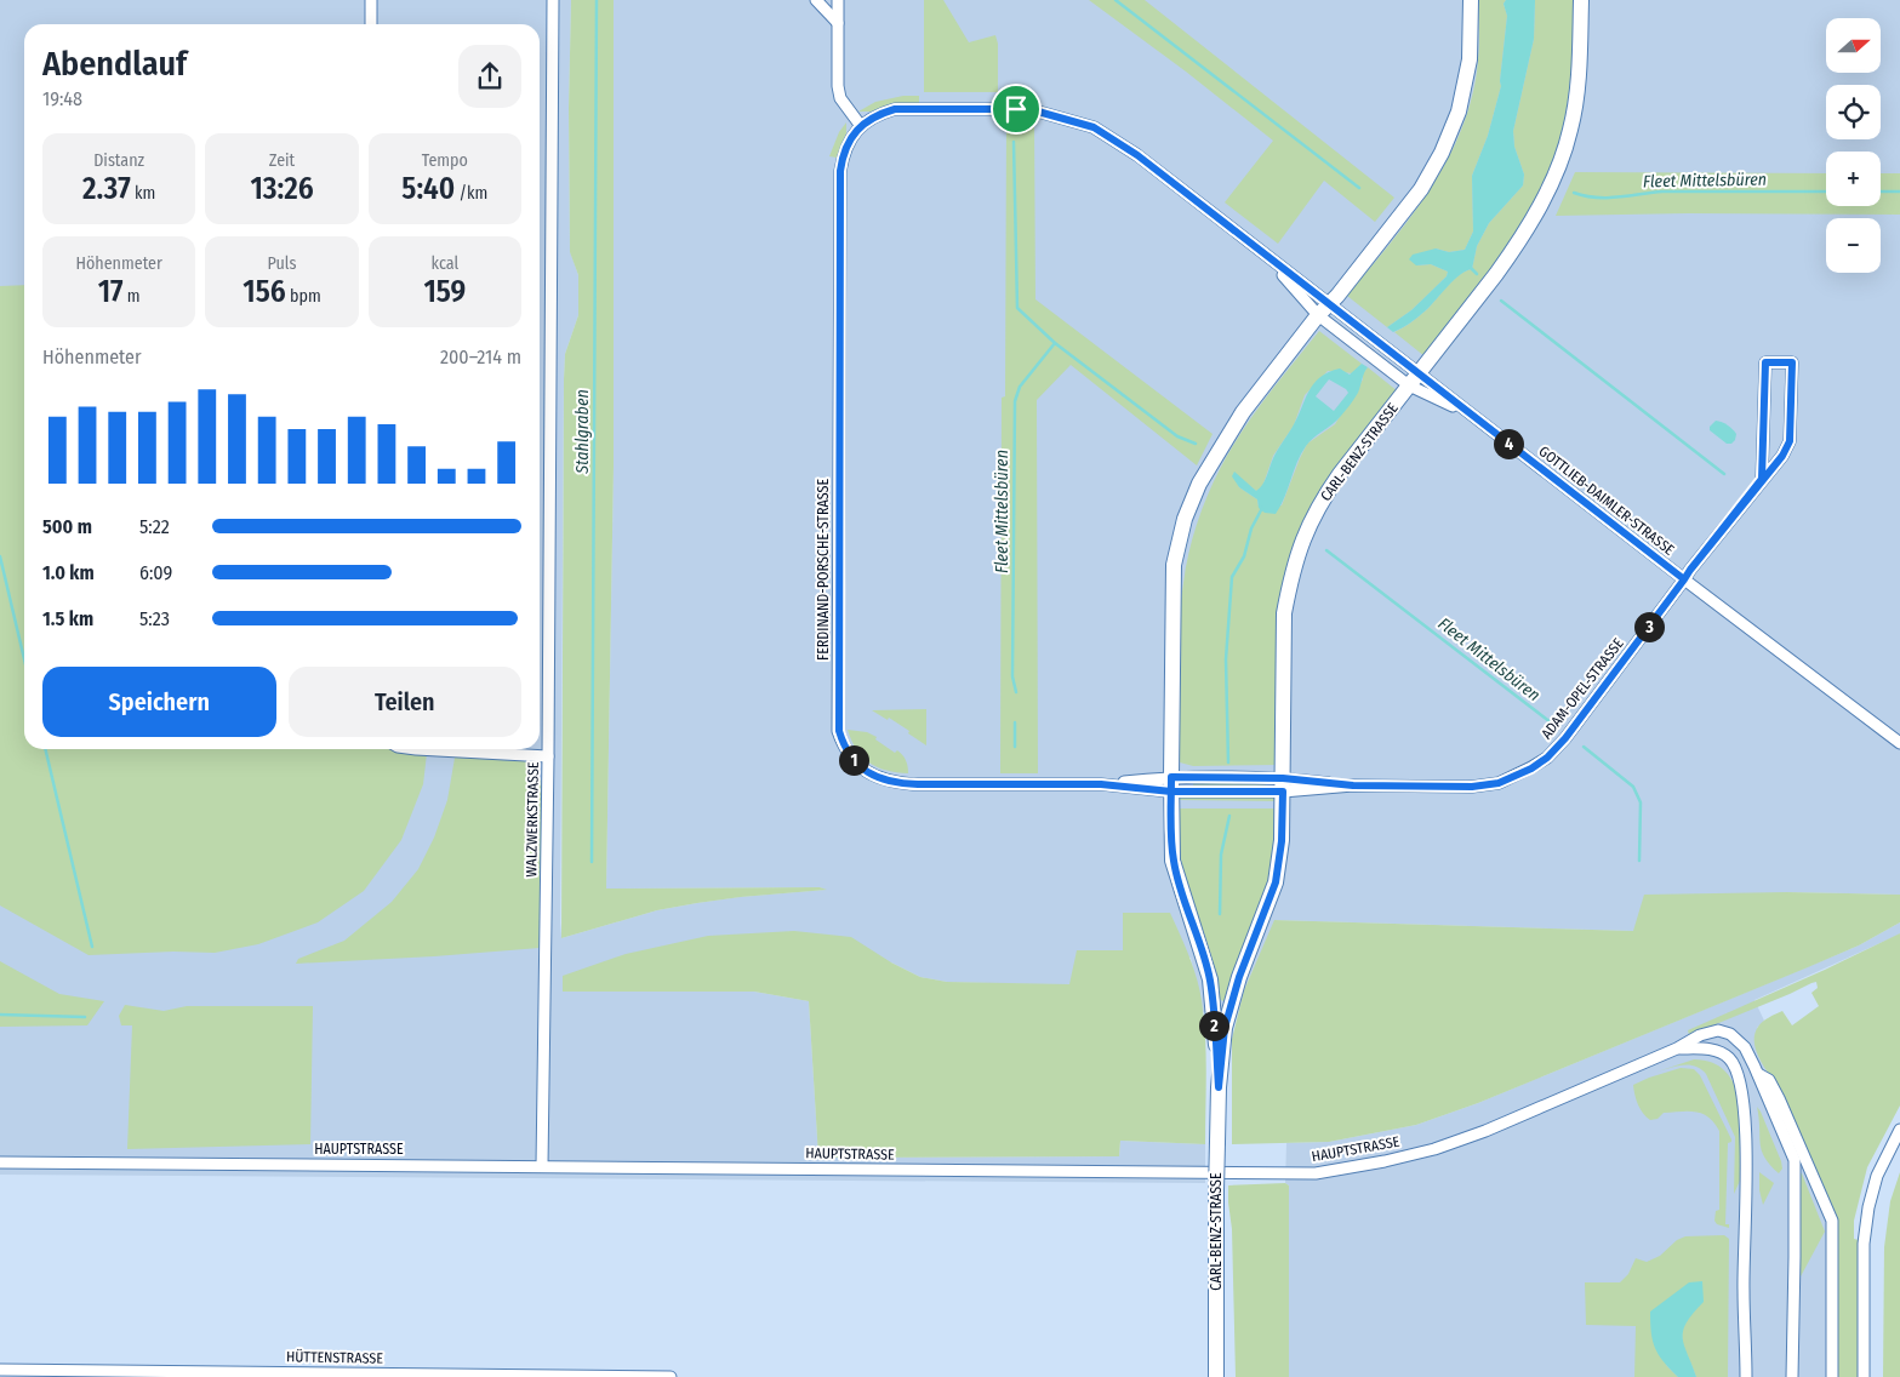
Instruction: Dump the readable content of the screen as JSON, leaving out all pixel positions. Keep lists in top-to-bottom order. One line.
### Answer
{"streets":{"street":["CARL-BENZ-STRASSE","GOTTLIEB-DAIMLER-STRASSE","FERDINAND-PORSCHE-STRASSE","ADAM-OPEL-STRASSE","WALZWERKSTRASSE","HAUPTSTRASSE","HÜTTENSTRASSE"]},"crossings":[["CARL-BENZ-STRASSE","GOTTLIEB-DAIMLER-STRASSE"],["CARL-BENZ-STRASSE","FERDINAND-PORSCHE-STRASSE"],["CARL-BENZ-STRASSE","ADAM-OPEL-STRASSE"],["GOTTLIEB-DAIMLER-STRASSE","FERDINAND-PORSCHE-STRASSE"],["GOTTLIEB-DAIMLER-STRASSE","ADAM-OPEL-STRASSE"],["FERDINAND-PORSCHE-STRASSE","ADAM-OPEL-STRASSE"],["WALZWERKSTRASSE","HAUPTSTRASSE"]],"water":["Fleet Mittelsbüren","Stahlgraben"],"north":"right","page":{"map_buttons":["+","−"],"heading":["Abendlauf","19:48"],"stats":[["Distanz","2.37 km"],["Zeit","13:26"],["Tempo","5:40 /km"],["Höhenmeter","17 m"],["Puls","156 bpm"],["kcal","159"]],"chart":["Höhenmeter","200–214 m"],"pins":["4","3","1","2"],"list":[{"name":"500 m","note":"5:22"},{"name":"1.0 km","note":"6:09"},{"name":"1.5 km","note":"5:23"}],"buttons":["Speichern","Teilen"]}}
